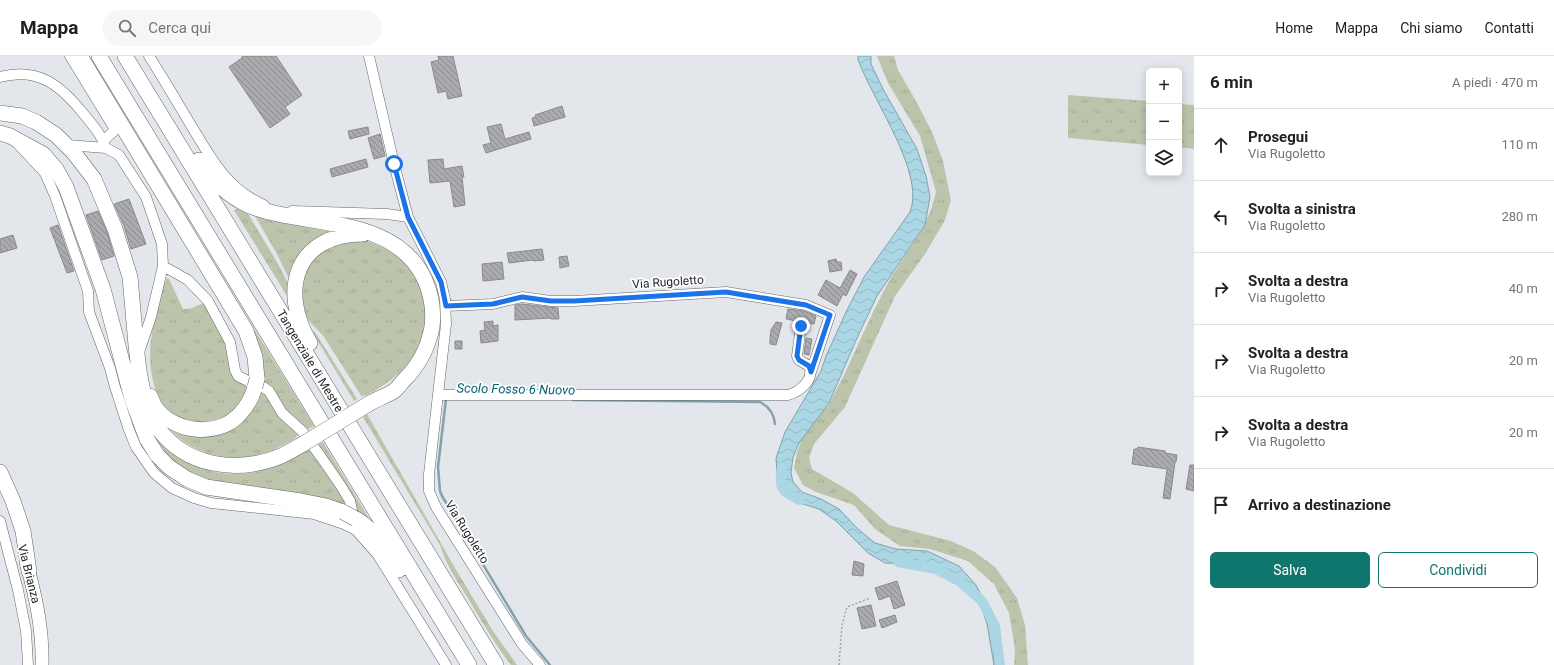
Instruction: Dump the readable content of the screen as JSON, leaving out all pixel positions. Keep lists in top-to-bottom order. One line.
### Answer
{"streets":{"highway":["Tangenziale di Mestre"],"main road":["Via Brianza"],"street":["Via Rugoletto"]},"water":["Scolo Fosso 6 Nuovo"],"page":{"header":"Mappa","search":"Cerca qui","nav":["Home","Mappa","Chi siamo","Contatti"],"heading":["6 min","A piedi · 470 m"],"map_buttons":["+","−"],"list":[["Prosegui","Via Rugoletto","110 m"],["Svolta a sinistra","Via Rugoletto","280 m"],["Svolta a destra","Via Rugoletto","40 m"],["Svolta a destra","Via Rugoletto","20 m"],["Svolta a destra","Via Rugoletto","20 m"],"Arrivo a destinazione"],"buttons":["Salva","Condividi"]}}
